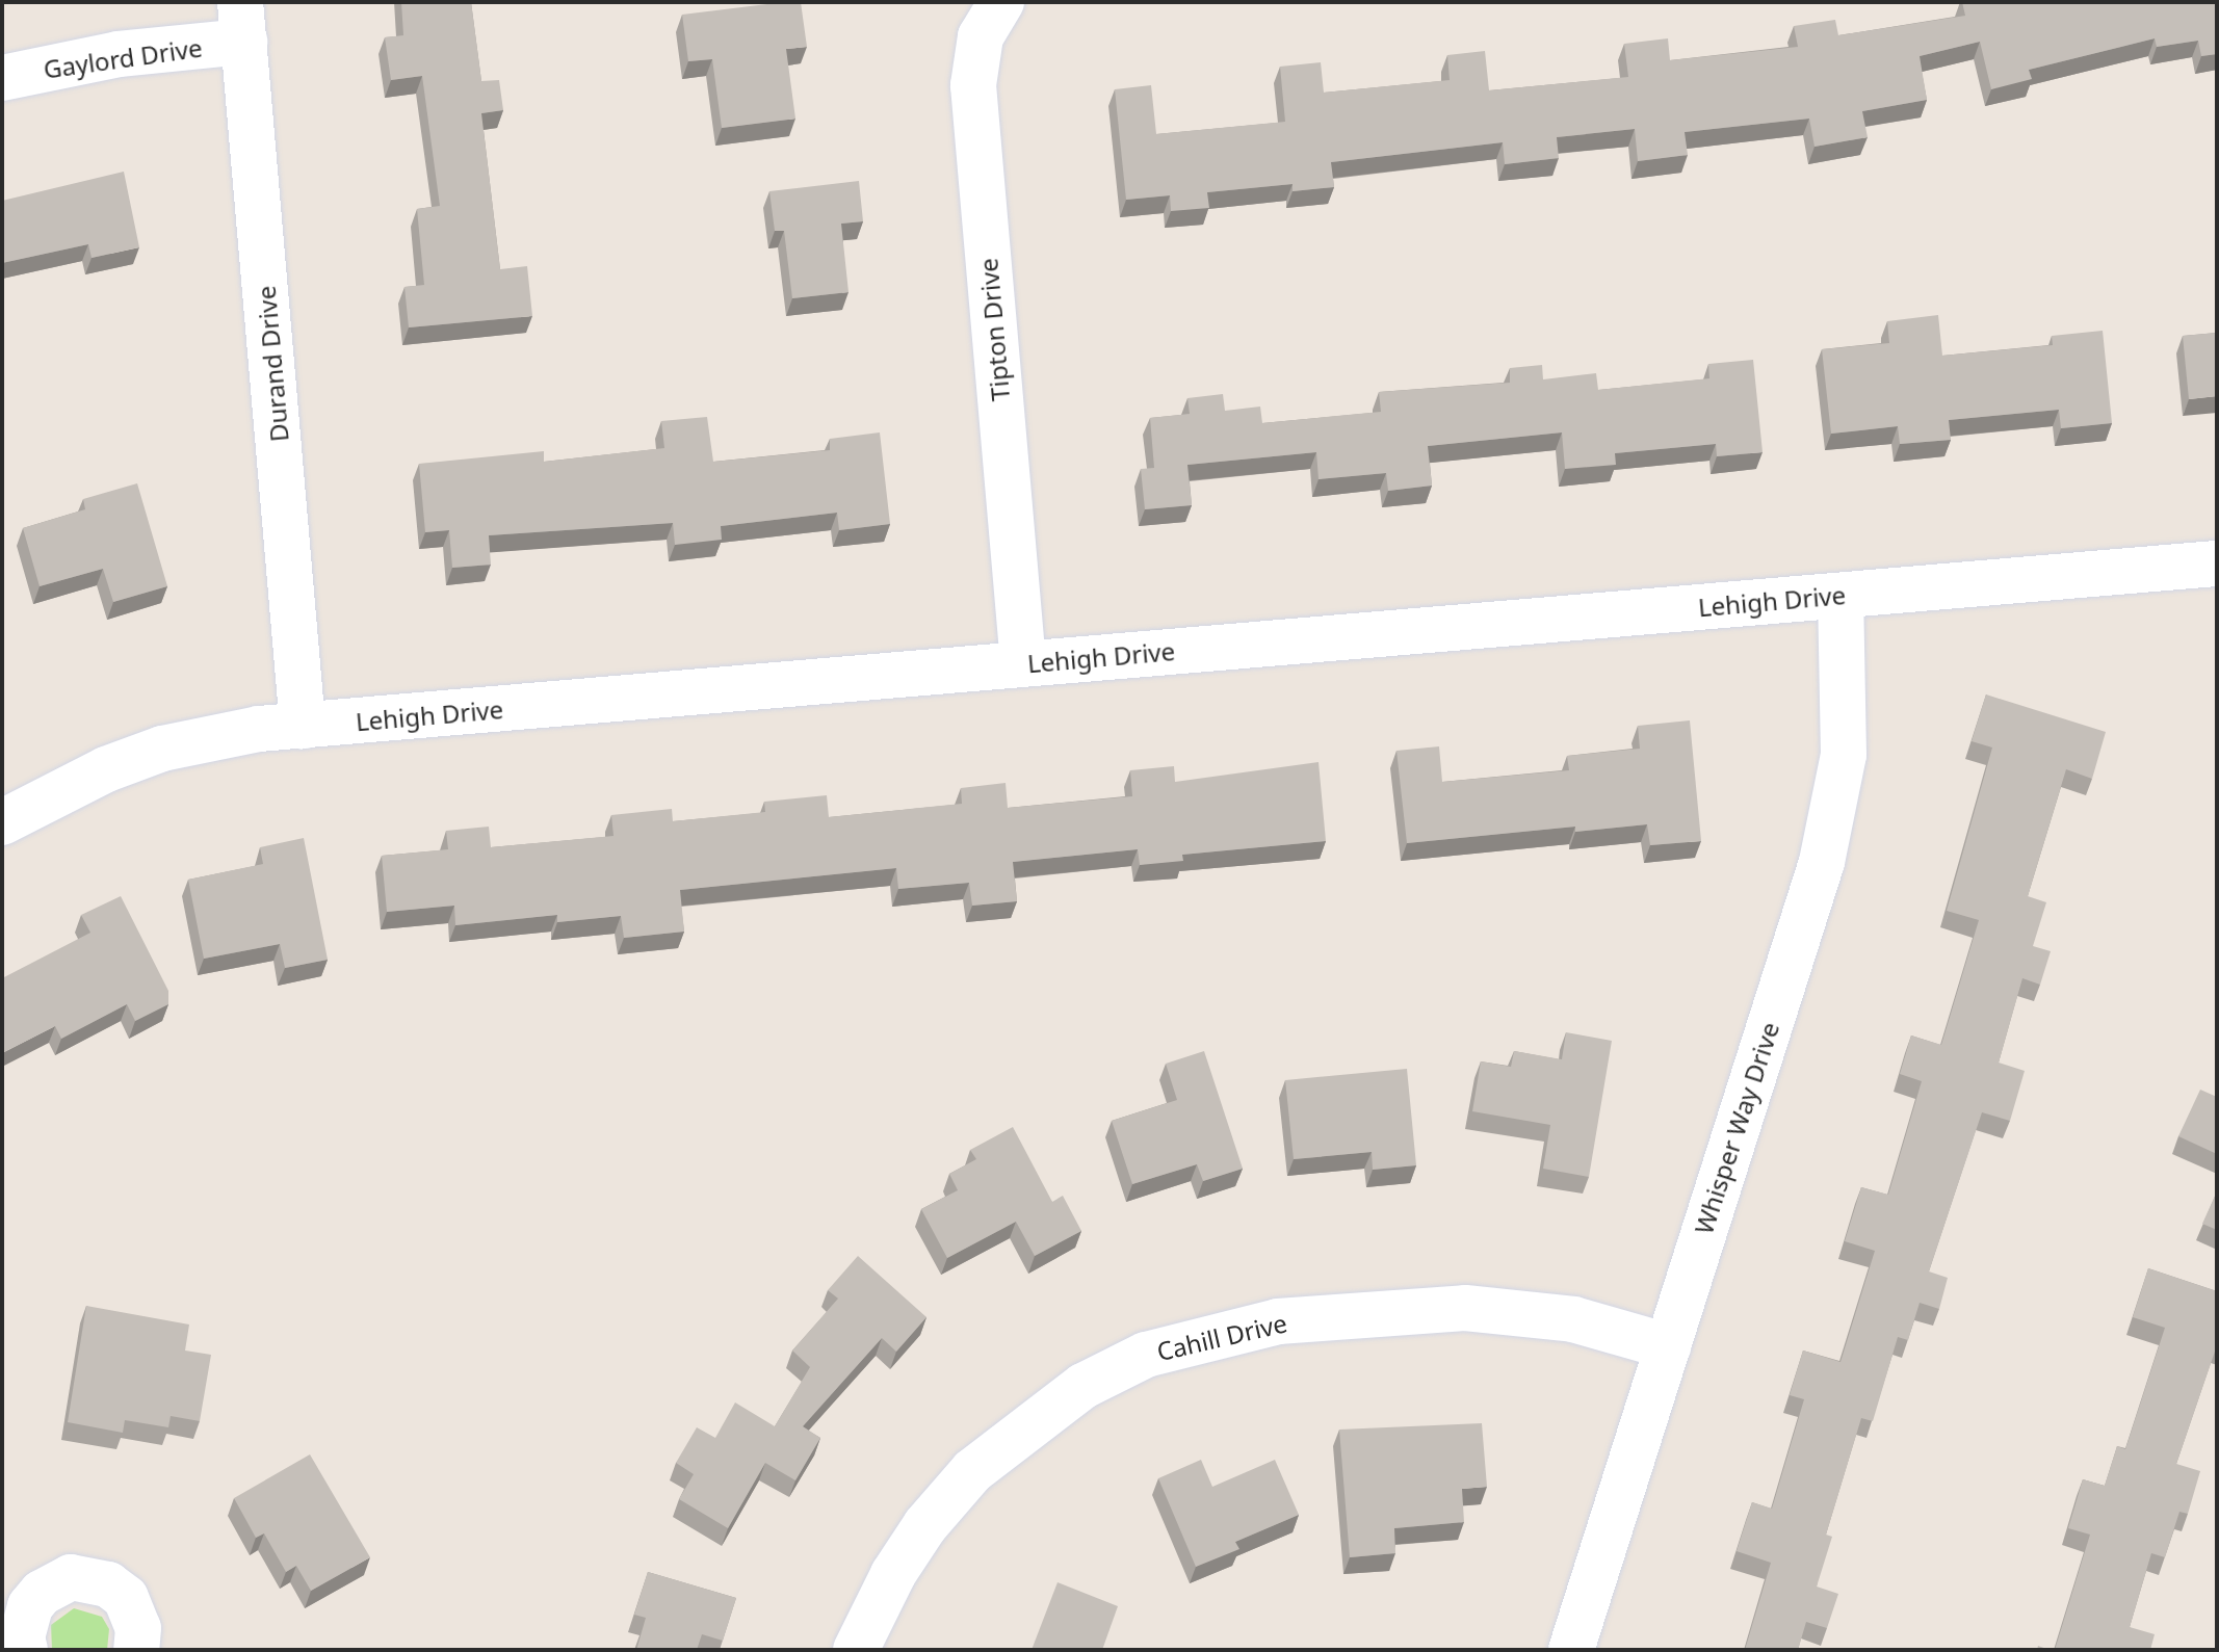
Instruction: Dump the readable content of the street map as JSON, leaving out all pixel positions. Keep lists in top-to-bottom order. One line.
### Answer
{"streets":{"street":["Gaylord Drive","Tipton Drive","Durand Drive","Lehigh Drive","Whisper Way Drive","Cahill Drive"]},"crossings":[["Gaylord Drive","Durand Drive"],["Tipton Drive","Lehigh Drive"],["Durand Drive","Lehigh Drive"],["Lehigh Drive","Whisper Way Drive"],["Whisper Way Drive","Cahill Drive"]]}
